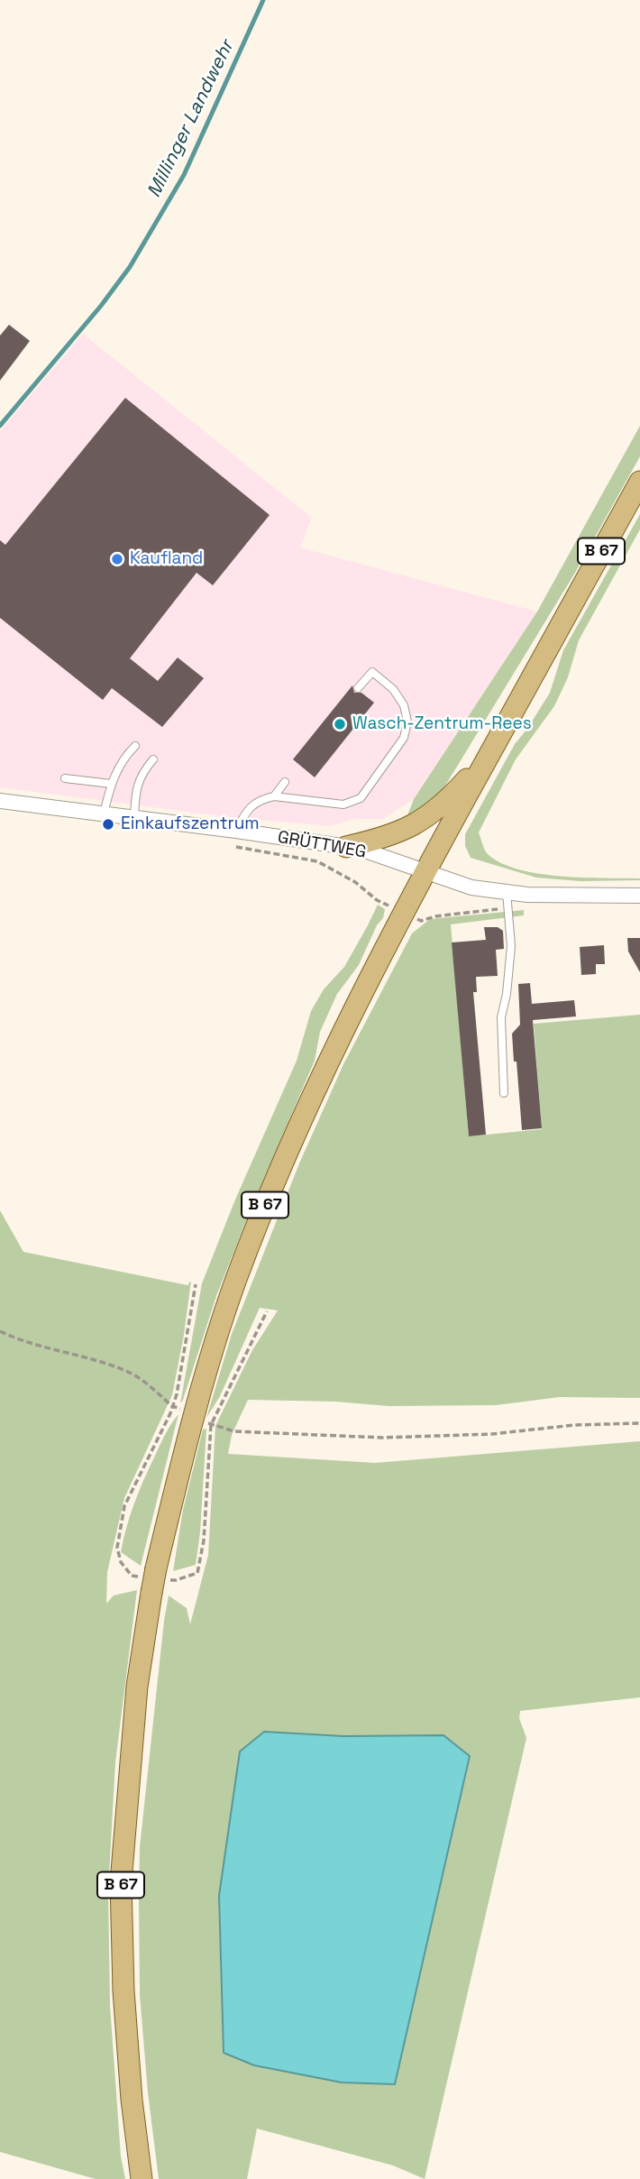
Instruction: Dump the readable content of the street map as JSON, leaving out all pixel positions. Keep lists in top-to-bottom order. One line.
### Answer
{"streets":{"main road":["B 67"],"street":["GRÜTTWEG"]},"crossings":[["B 67","GRÜTTWEG"]],"water":["Millinger Landwehr"],"places":["Kaufland","Wasch-Zentrum-Rees","Einkaufszentrum"]}
